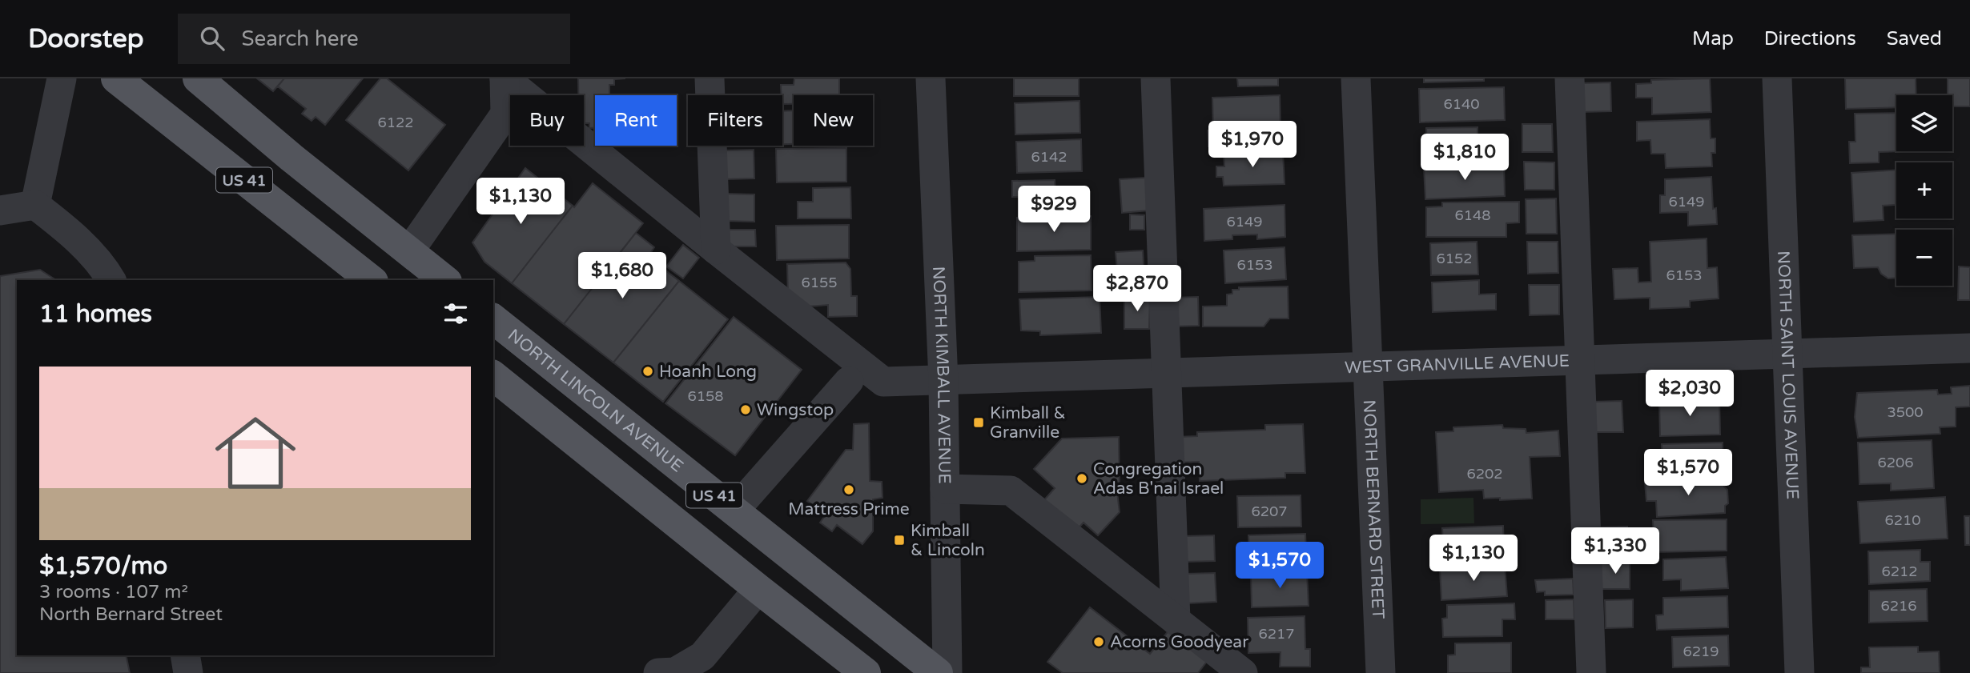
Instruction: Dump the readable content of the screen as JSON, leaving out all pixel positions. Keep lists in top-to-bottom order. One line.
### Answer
{"streets":{"main road":["US 41","NORTH LINCOLN AVENUE"],"street":["WEST GRANVILLE AVENUE","NORTH KIMBALL AVENUE","NORTH SAINT LOUIS AVENUE","NORTH BERNARD STREET"]},"crossings":[["WEST GRANVILLE AVENUE","NORTH KIMBALL AVENUE"],["WEST GRANVILLE AVENUE","NORTH SAINT LOUIS AVENUE"],["WEST GRANVILLE AVENUE","NORTH BERNARD STREET"]],"places":{"other":["Hoanh Long","Wingstop","Congregation Adas B'nai Israel","Mattress Prime","Acorns Goodyear"],"transit":["Kimball & Granville","Kimball & Lincoln"]},"house_numbers":["6140","6122","6142","6149","6148","6149","6152","6153","6153","6155","6158","3500","6206","6202","6207","6210","6212","6216","6217","6219"],"page":{"header":"Doorstep","search":"Search here","nav":["Map","Directions","Saved"],"map_buttons":["+","−"],"chip":["Buy","Rent","Filters","New"],"price":["$1,970","$1,810","$1,130","$929","$1,680","$2,870","$2,030","$1,570","$1,330","$1,130","$1,570"],"heading":"11 homes","list":[{"name":"$1,570/mo","note":"3 rooms · 107 m² · North Bernard Street"}]}}
